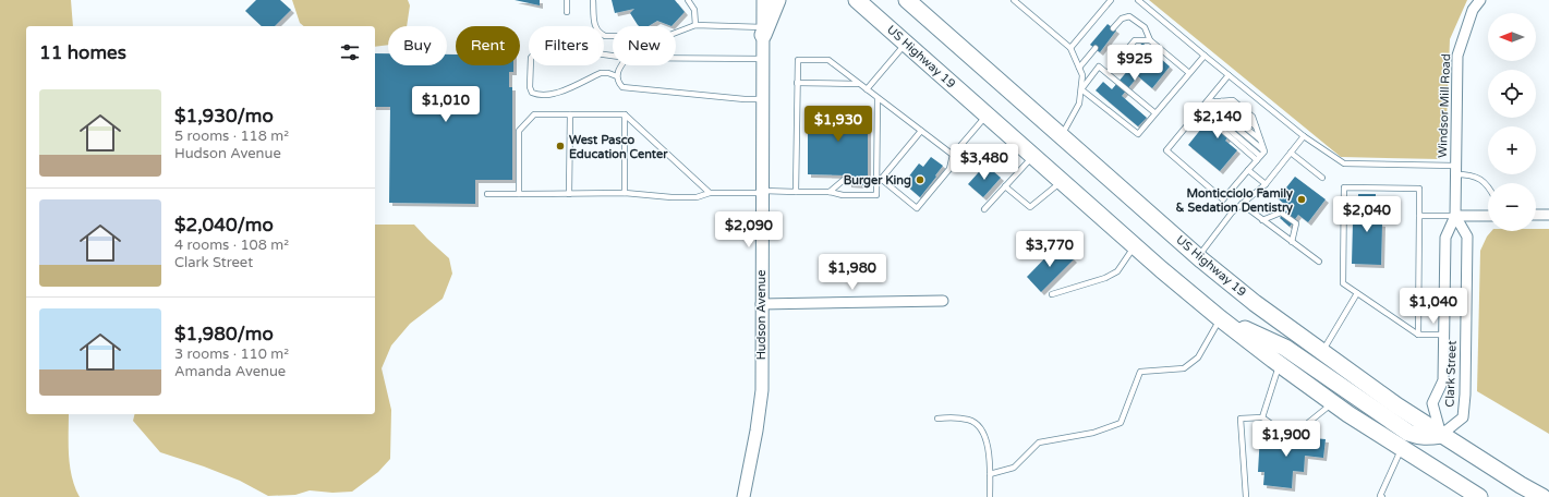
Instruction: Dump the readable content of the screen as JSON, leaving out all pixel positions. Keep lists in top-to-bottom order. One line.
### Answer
{"streets":{"highway":["US Highway 19"],"street":["Windsor Mill Road","Hudson Avenue","Clark Street"]},"crossings":[["US Highway 19","Clark Street"],["Windsor Mill Road","Clark Street"]],"places":["West Pasco Education Center","Burger King","Monticciolo Family & Sedation Dentistry"],"north":"left","page":{"map_buttons":["+","−"],"chip":["Buy","Rent","Filters","New"],"heading":"11 homes","price":["$925","$1,010","$2,140","$1,930","$3,480","$2,040","$2,090","$3,770","$1,980","$1,040","$1,900"],"list":[{"name":"$1,930/mo","note":"5 rooms · 118 m² · Hudson Avenue"},{"name":"$2,040/mo","note":"4 rooms · 108 m² · Clark Street"},{"name":"$1,980/mo","note":"3 rooms · 110 m² · Amanda Avenue"}]}}
